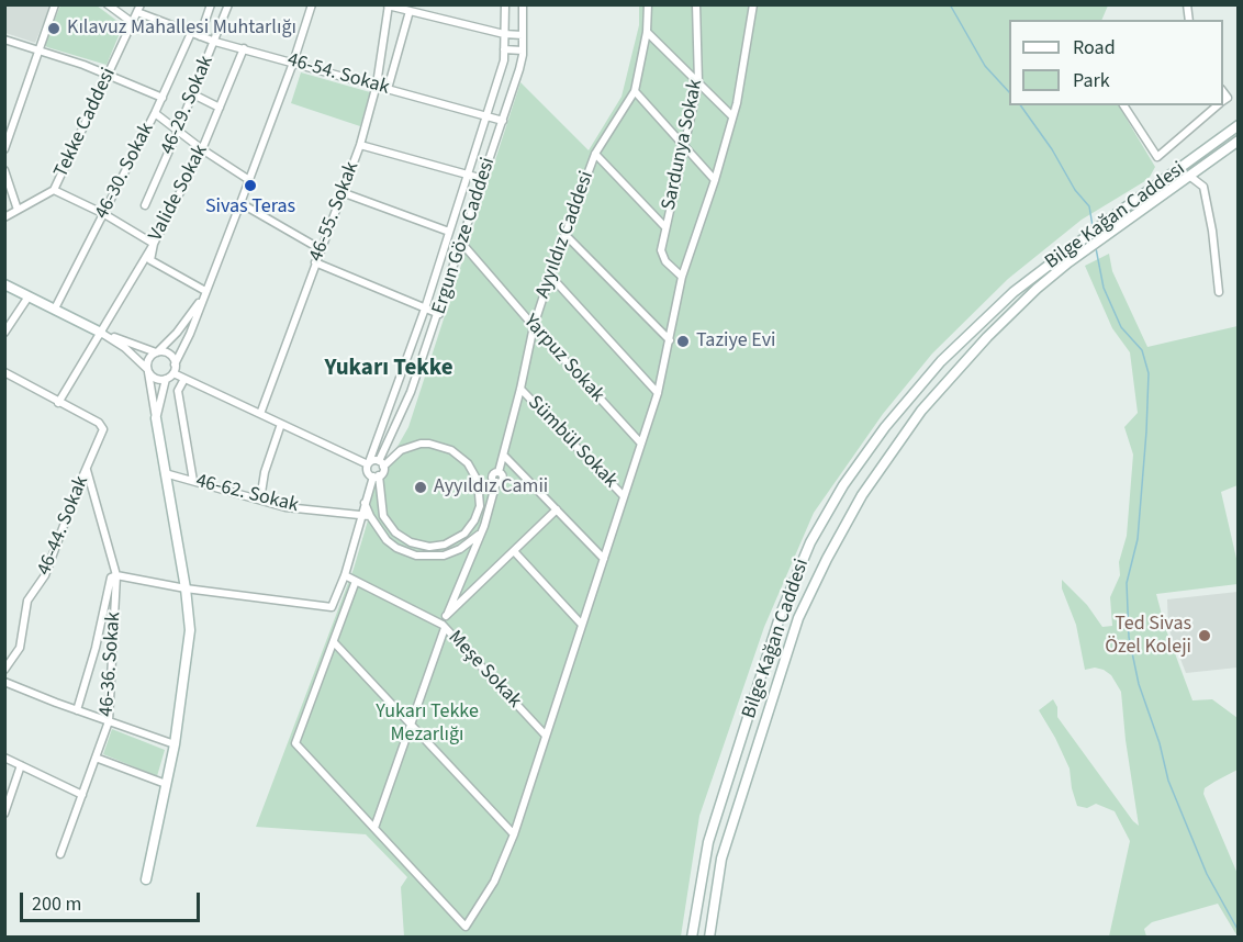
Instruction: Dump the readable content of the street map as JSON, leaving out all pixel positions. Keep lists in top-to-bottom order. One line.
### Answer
{"streets":{"main road":["Bilge Kağan Caddesi"],"street":["46-54. Sokak","46-29. Sokak","Tekke Caddesi","Sardunya Sokak","46-30. Sokak","Valide Sokak","46-55. Sokak","Ayyıldız Caddesi","Ergun Göze Caddesi","Yarpuz Sokak","Sümbül Sokak","46-62. Sokak","46-44. Sokak","46-36. Sokak","Meşe Sokak"]},"crossings":[["46-54. Sokak","46-29. Sokak"],["46-54. Sokak","Tekke Caddesi"],["46-54. Sokak","46-30. Sokak"],["46-54. Sokak","Valide Sokak"],["46-54. Sokak","46-55. Sokak"],["46-54. Sokak","Ergun Göze Caddesi"],["Valide Sokak","46-44. Sokak"],["Ayyıldız Caddesi","Yarpuz Sokak"],["Ayyıldız Caddesi","Sümbül Sokak"],["Ayyıldız Caddesi","Meşe Sokak"],["Ergun Göze Caddesi","Yarpuz Sokak"],["46-44. Sokak","46-36. Sokak"]],"districts":["Yukarı Tekke"],"parks":["Yukarı Tekke Mezarlığı"],"places":["Kılavuz Mahallesi Muhtarlığı","Sivas Teras","Taziye Evi","Ayyıldız Camii","Ted Sivas Özel Koleji"],"legend":["Road","Park"],"scale_bar":"200 m"}
